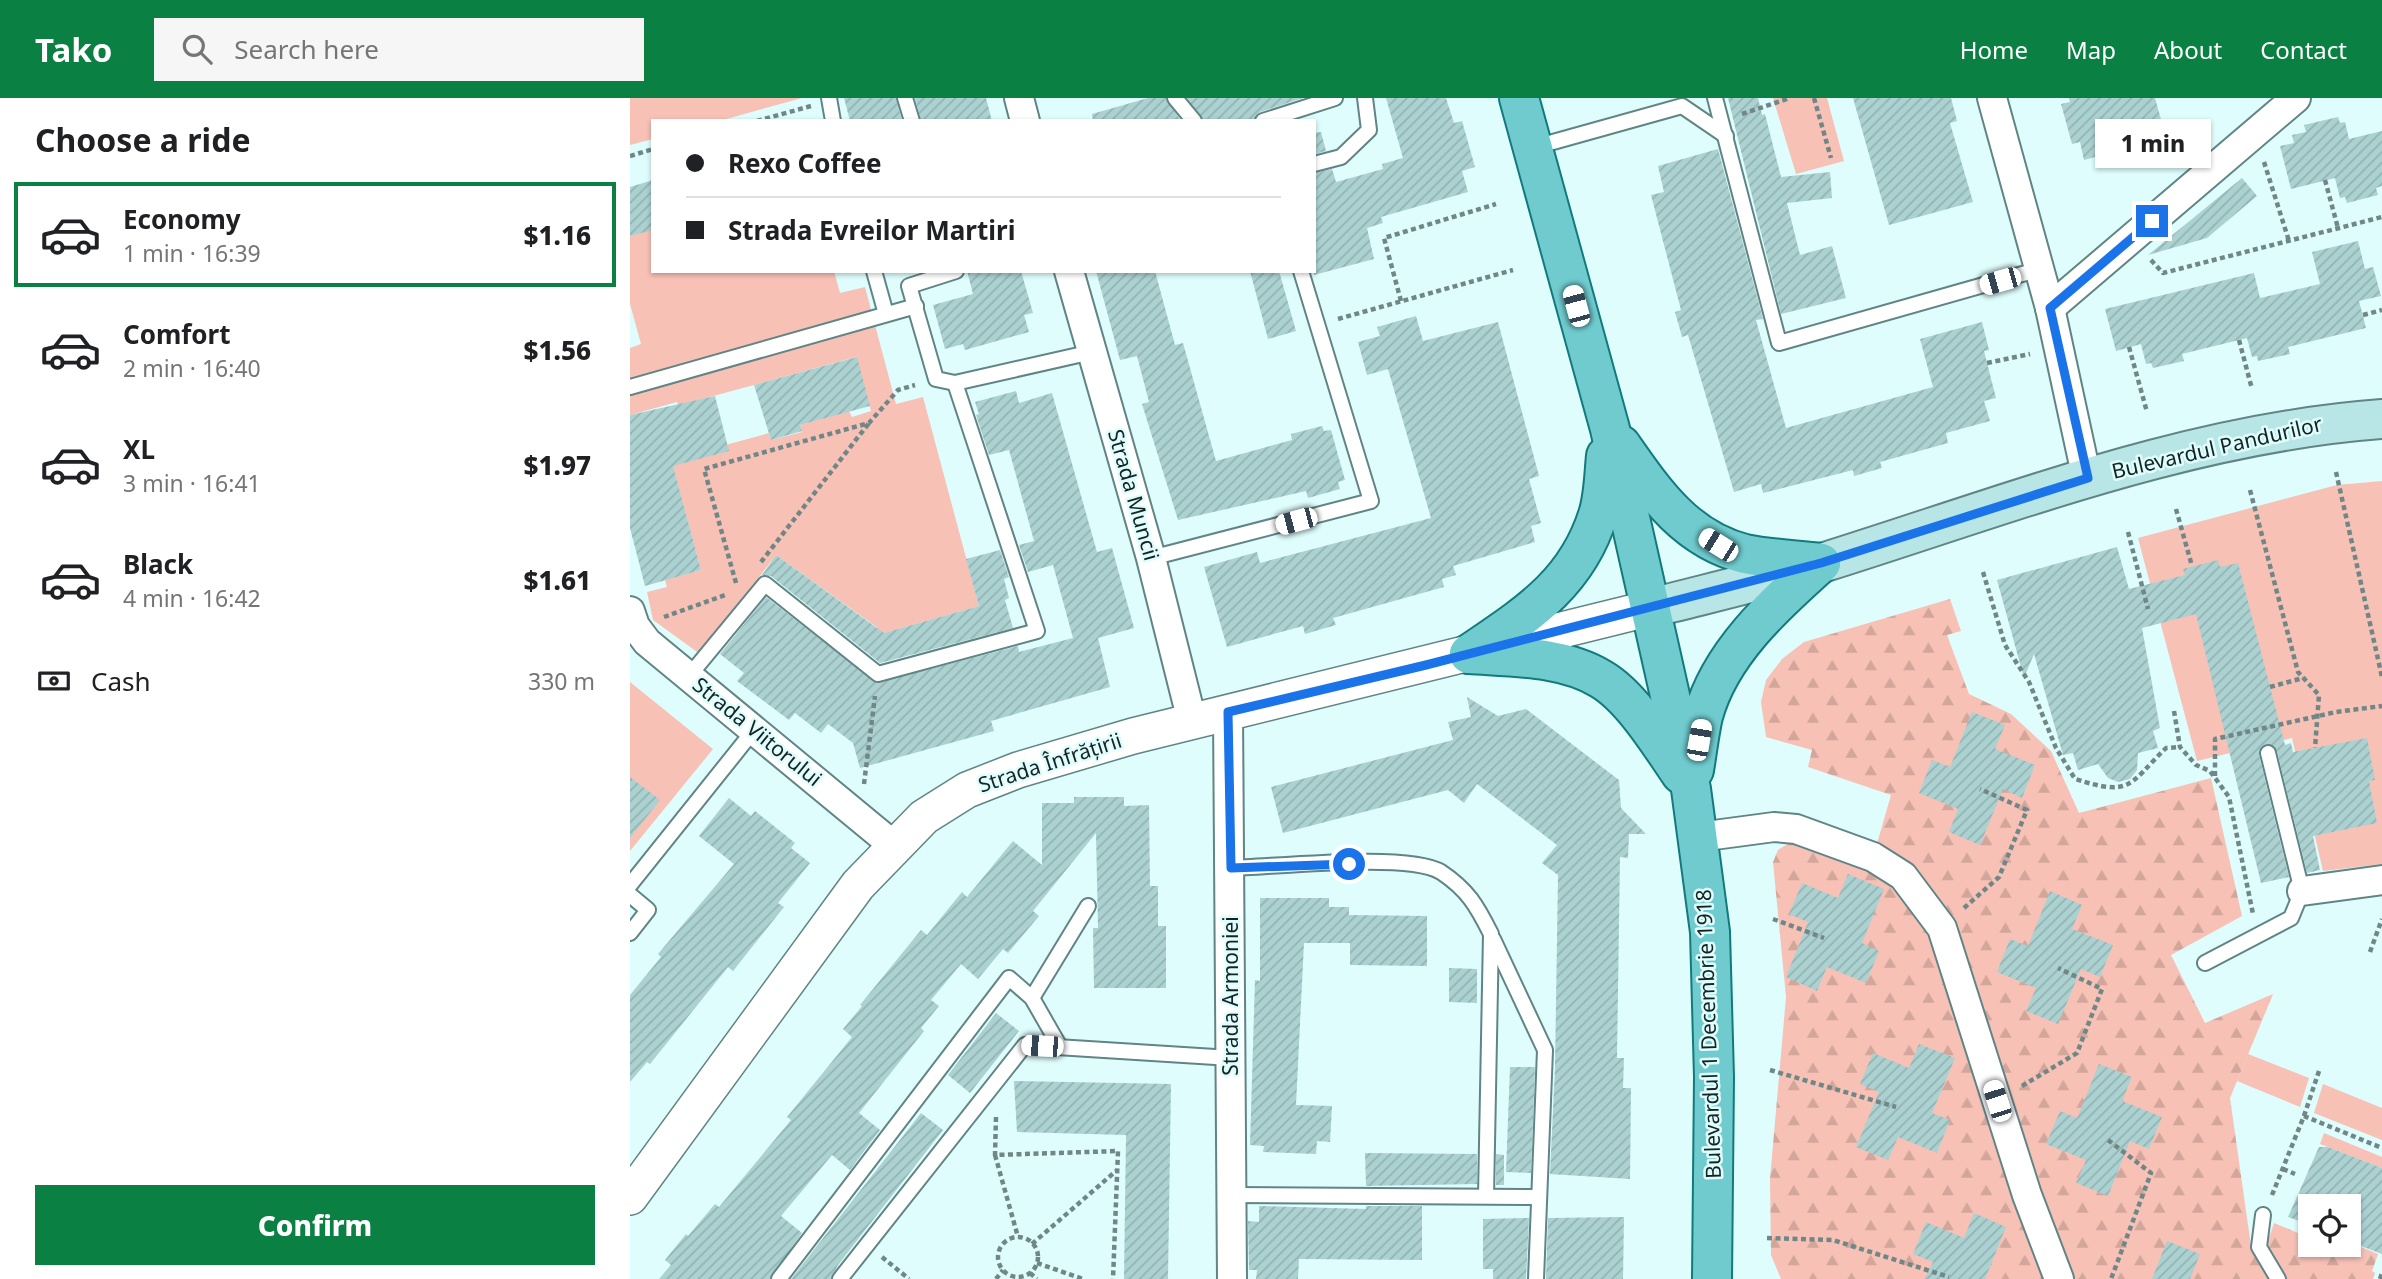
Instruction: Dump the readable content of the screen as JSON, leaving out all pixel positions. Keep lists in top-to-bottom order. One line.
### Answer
{"streets":{"main road":["Bulevardul Pandurilor","Bulevardul 1 Decembrie 1918"],"street":["Strada Muncii","Strada Viitorului","Strada Înfrățirii","Strada Armoniei"]},"crossings":[["Bulevardul Pandurilor","Strada Înfrățirii"],["Bulevardul Pandurilor","Bulevardul 1 Decembrie 1918"],["Strada Muncii","Strada Înfrățirii"],["Strada Viitorului","Strada Înfrățirii"],["Strada Înfrățirii","Strada Armoniei"],["Strada Înfrățirii","Bulevardul 1 Decembrie 1918"]],"page":{"header":"Tako","search":"Search here","nav":["Home","Map","About","Contact"],"heading":"Choose a ride","bubble":"1 min","banner":["Rexo Coffee","Strada Evreilor Martiri"],"list":[{"name":"Economy","note":"1 min · 16:39","value":"$1.16"},{"name":"Comfort","note":"2 min · 16:40","value":"$1.56"},{"name":"XL","note":"3 min · 16:41","value":"$1.97"},{"name":"Black","note":"4 min · 16:42","value":"$1.61"}],"pay":["Cash","330 m"],"buttons":"Confirm"}}
